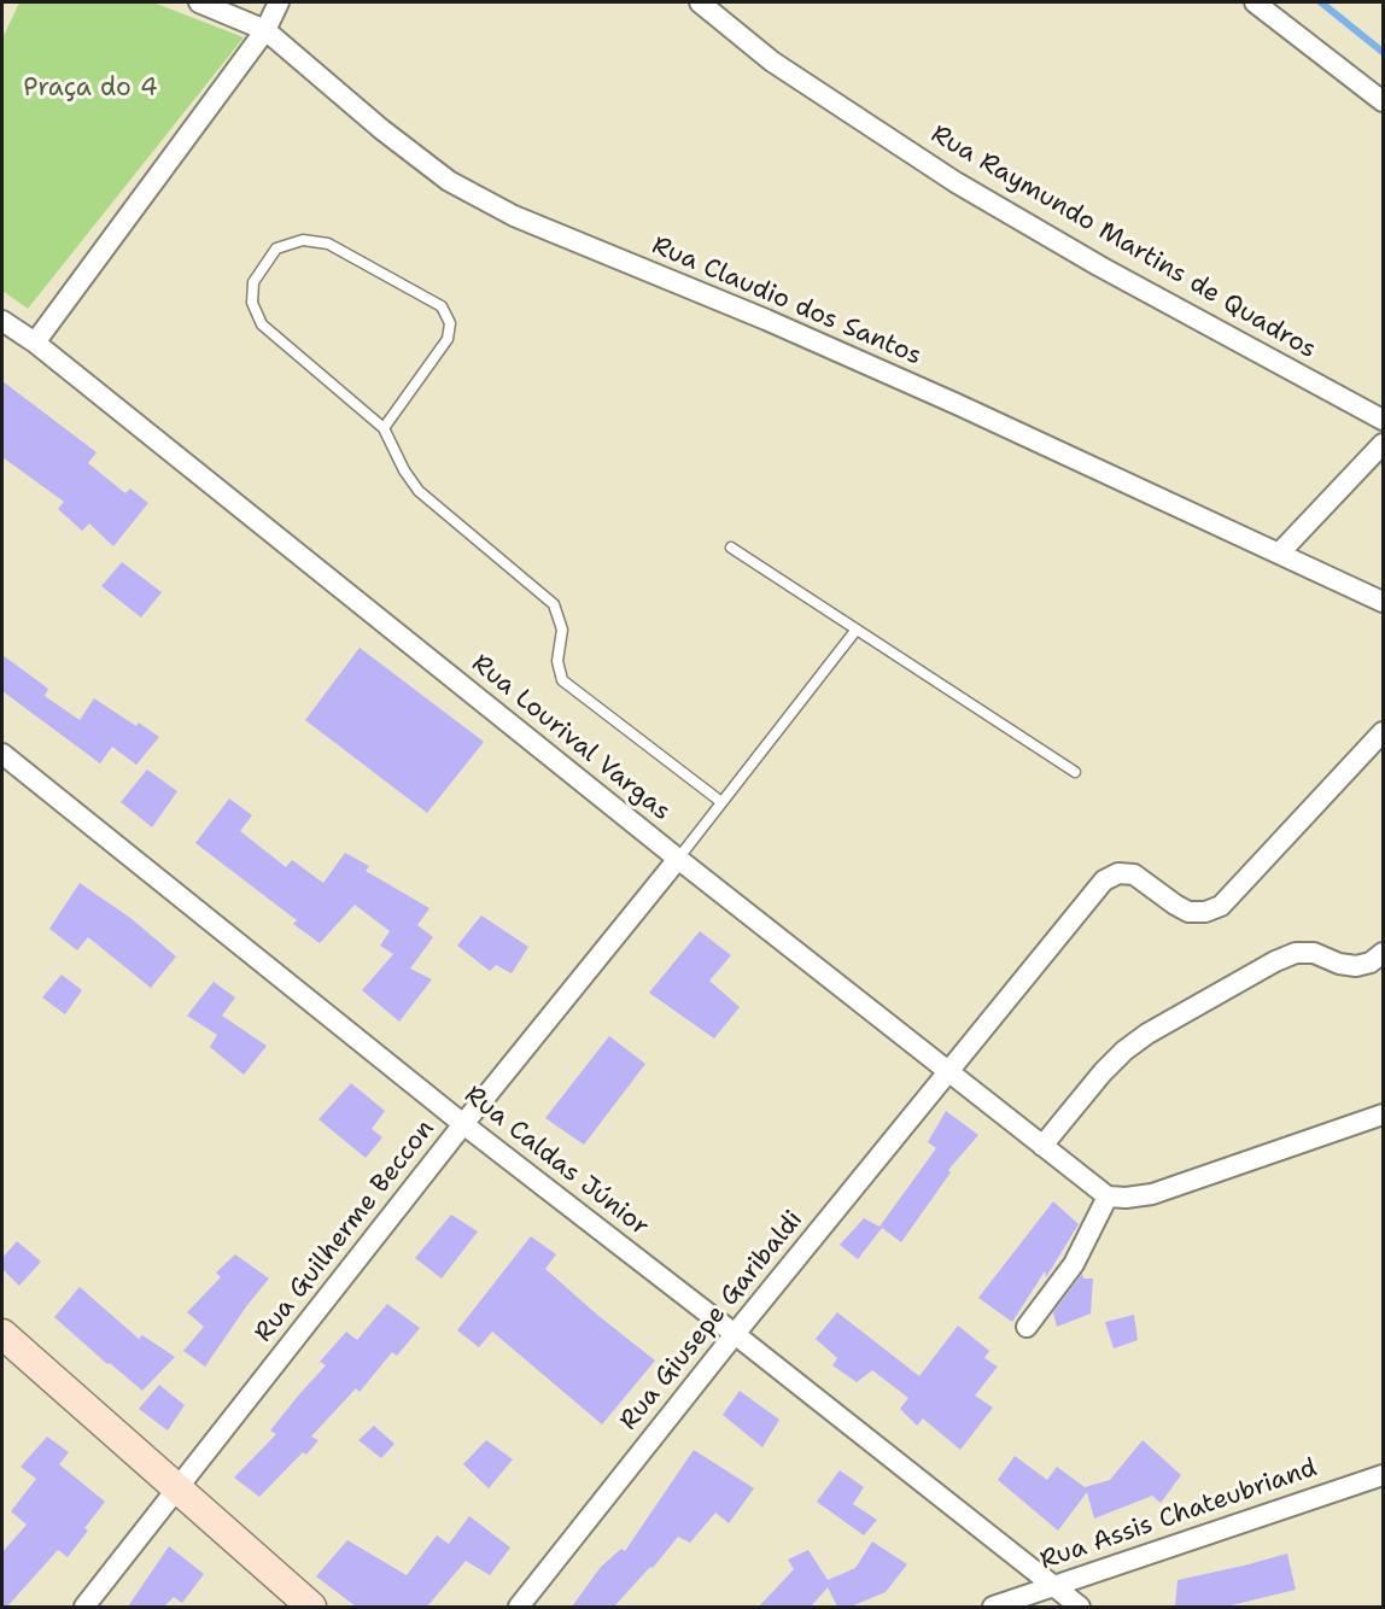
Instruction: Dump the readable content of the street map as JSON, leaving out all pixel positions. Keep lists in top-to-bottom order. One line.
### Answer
{"streets":{"street":["Rua Raymundo Martins de Quadros","Rua Claudio dos Santos","Rua Lourival Vargas","Rua Caldas Júnior","Rua Guilherme Beccon","Rua Giusepe Garibaldi","Rua Assis Chateubriand"]},"crossings":[["Rua Lourival Vargas","Rua Guilherme Beccon"],["Rua Lourival Vargas","Rua Giusepe Garibaldi"],["Rua Caldas Júnior","Rua Guilherme Beccon"],["Rua Caldas Júnior","Rua Giusepe Garibaldi"],["Rua Caldas Júnior","Rua Assis Chateubriand"]],"parks":["Praça do 4"]}
